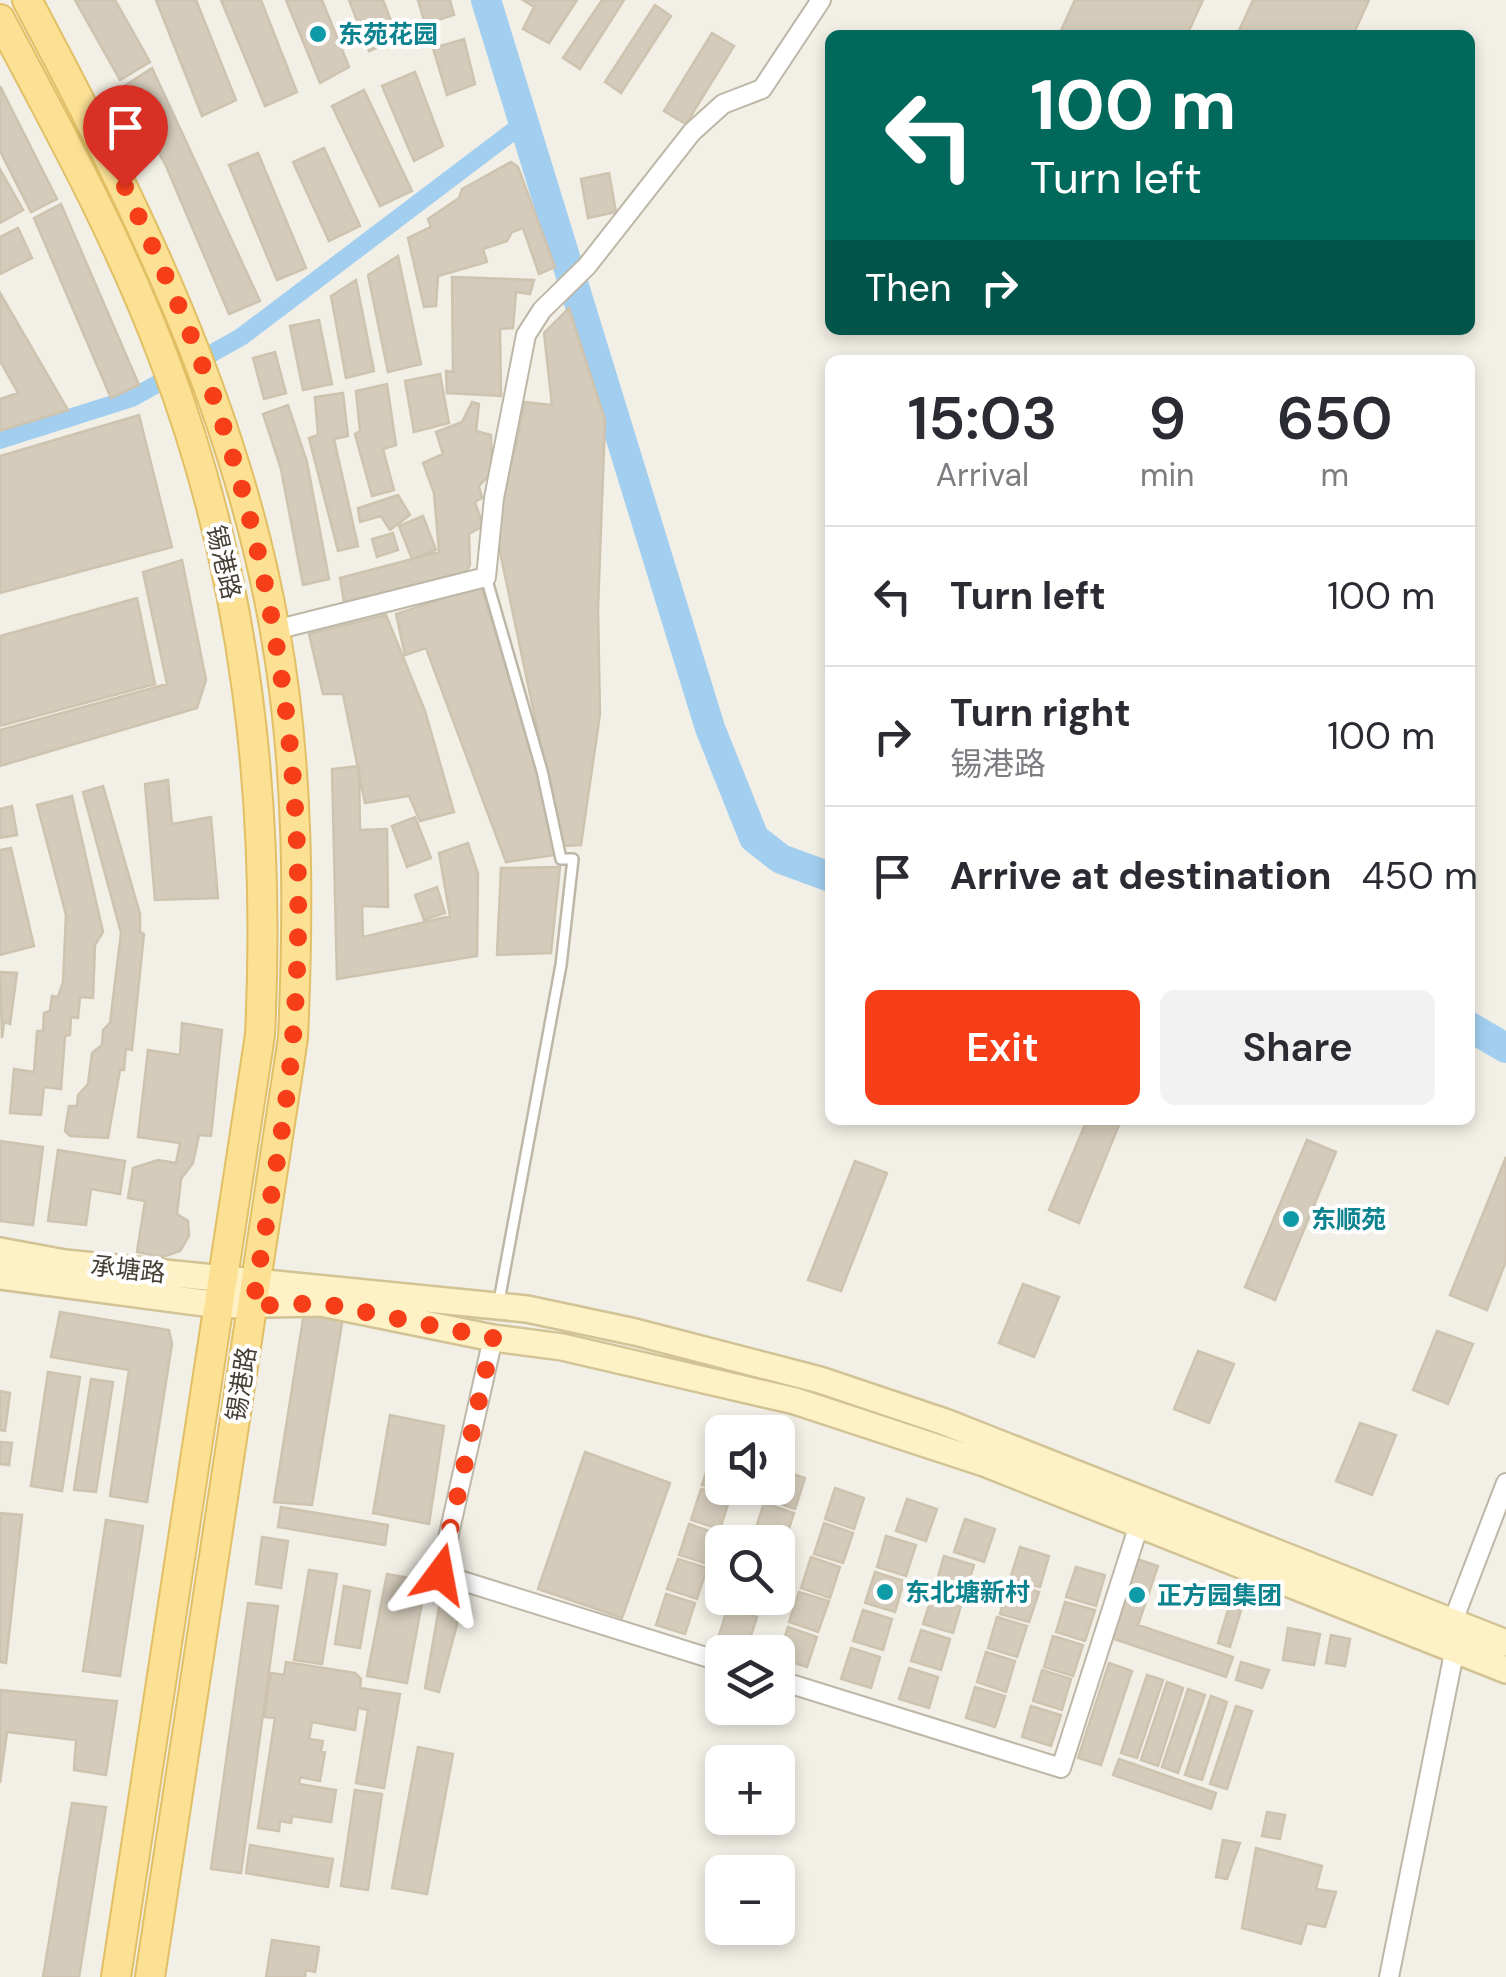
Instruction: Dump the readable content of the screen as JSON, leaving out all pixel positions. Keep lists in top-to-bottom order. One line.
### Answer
{"streets":{"main road":["锡港路"],"street":["承塘路"]},"crossings":[["锡港路","承塘路"]],"places":["东苑花园","东顺苑","东北塘新村","正方园集团"],"page":{"turn":["100 m","Turn left"],"then":"Then","eta":["15:03","Arrival","9","min","650","m"],"list":[{"name":"Turn left","value":"100 m"},{"name":"Turn right","note":"锡港路","value":"100 m"},{"name":"Arrive at destination","value":"450 m"}],"buttons":["Exit","Share"],"map_buttons":["+","−"]}}
